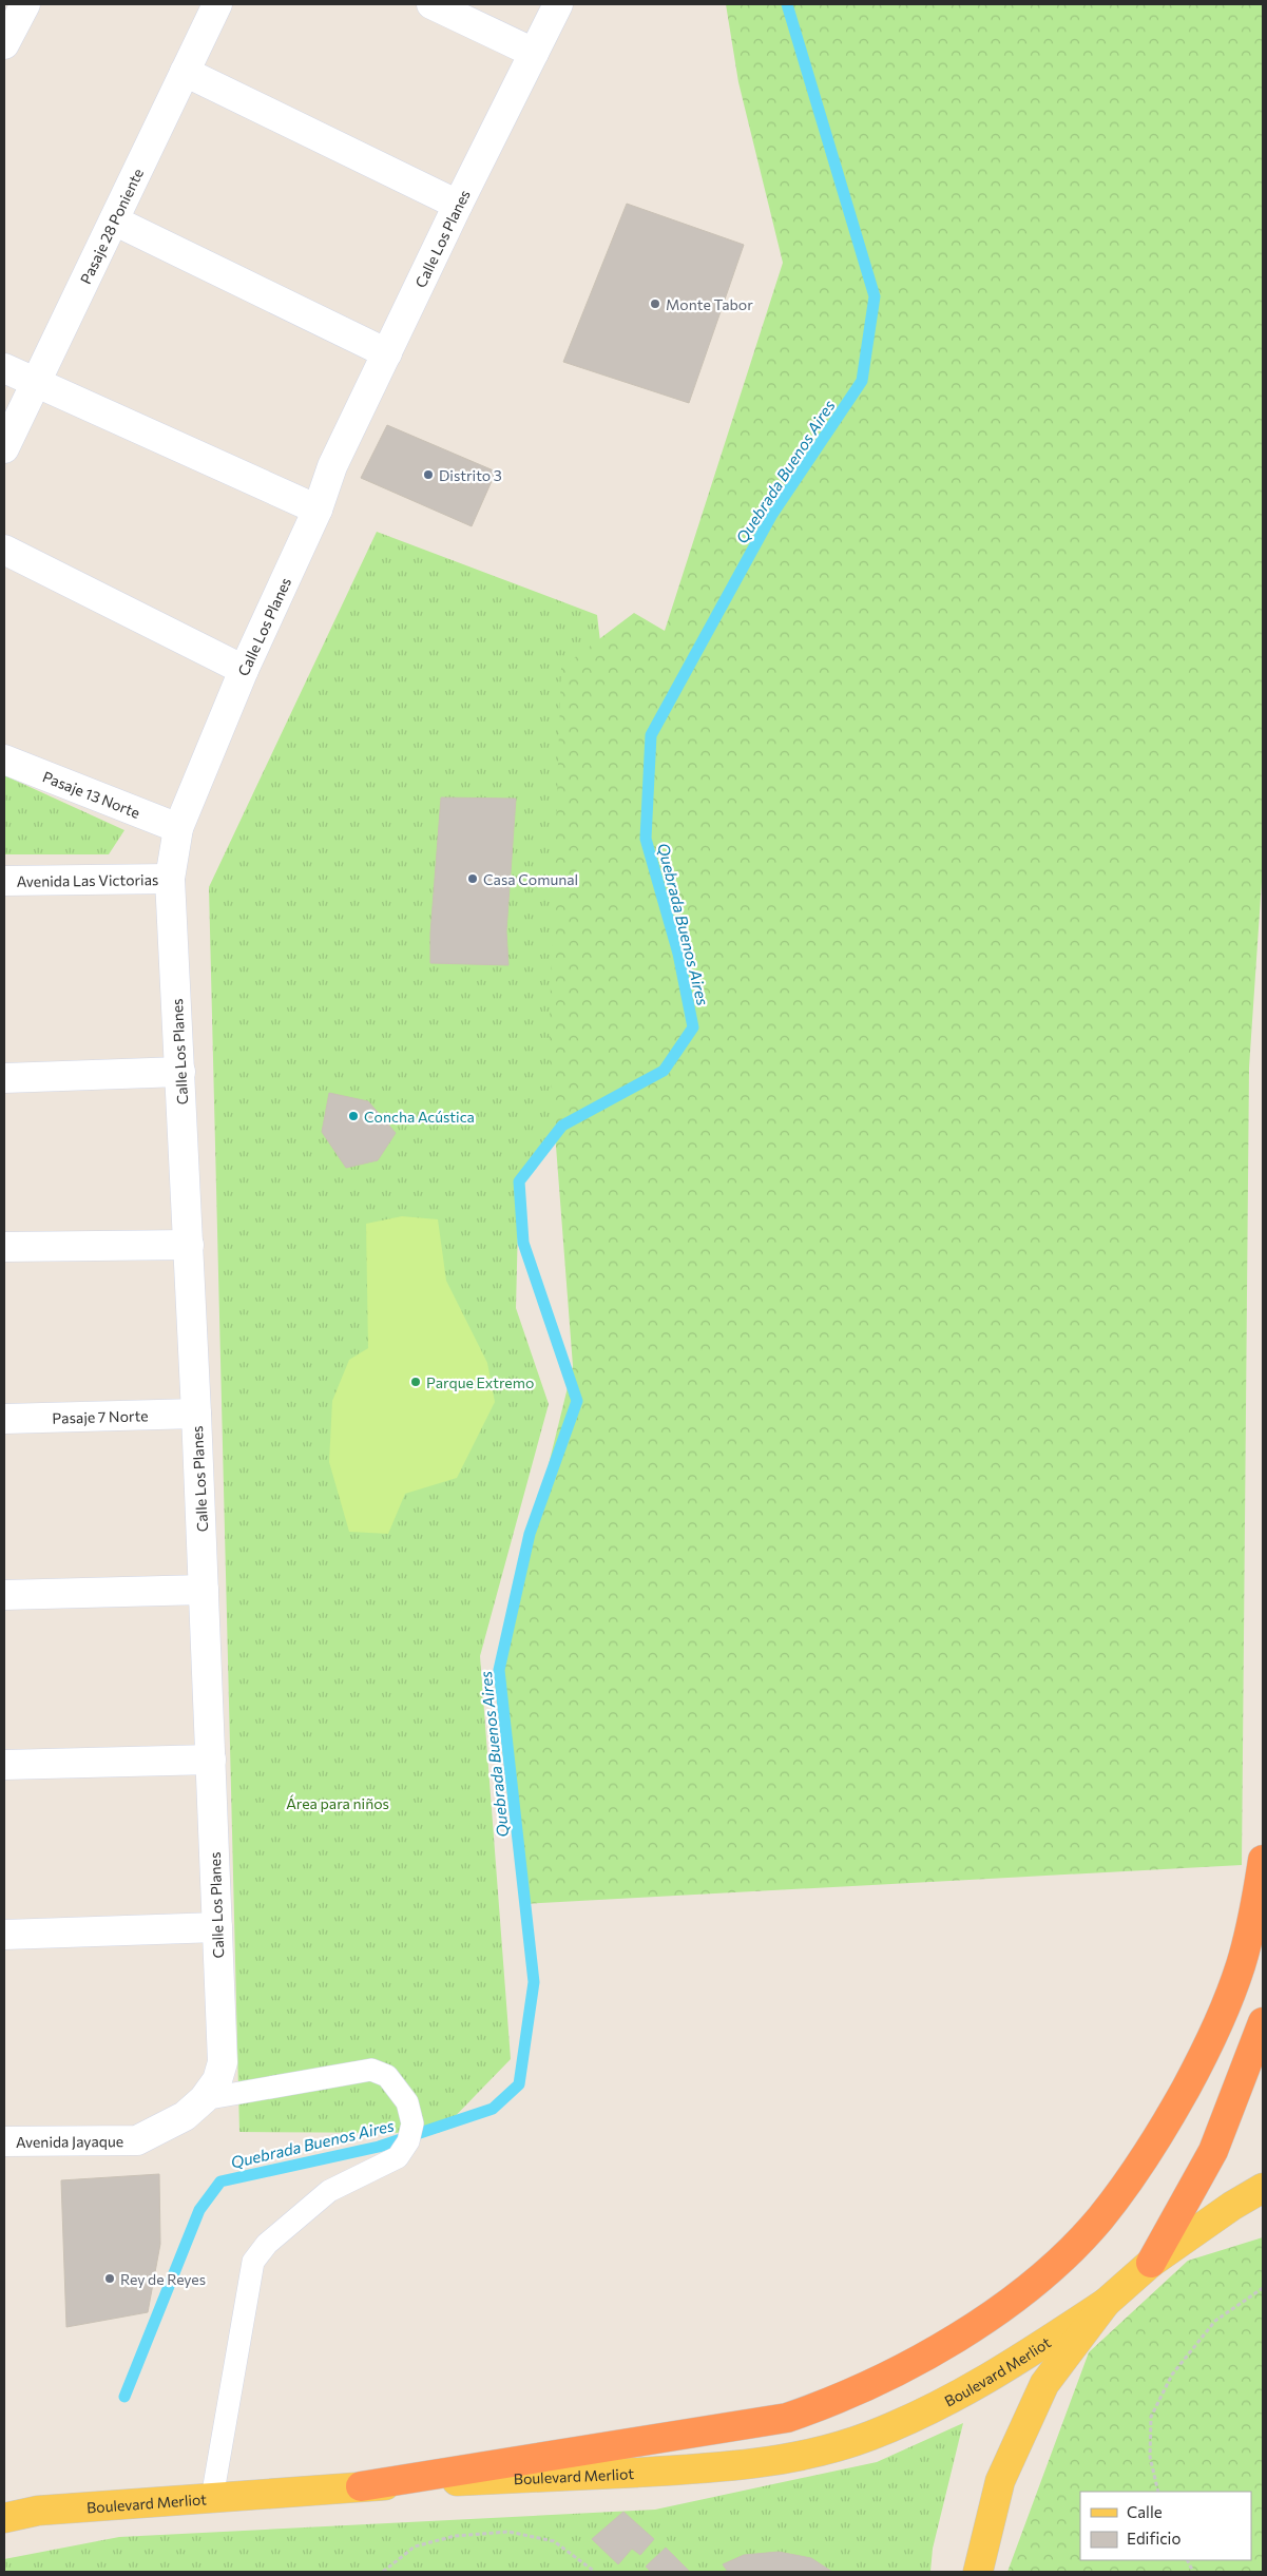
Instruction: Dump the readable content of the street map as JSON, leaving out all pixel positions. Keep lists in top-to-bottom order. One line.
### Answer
{"streets":{"main road":["Boulevard Merliot"],"street":["Pasaje 28 Poniente","Calle Los Planes","Pasaje 13 Norte","Avenida Las Victorias","Pasaje 7 Norte","Avenida Jayaque"]},"crossings":[["Calle Los Planes","Pasaje 13 Norte"],["Calle Los Planes","Avenida Las Victorias"],["Calle Los Planes","Pasaje 7 Norte"],["Calle Los Planes","Avenida Jayaque"]],"water":["Quebrada Buenos Aires"],"parks":["Área para niños"],"places":["Monte Tabor","Distrito 3","Casa Comunal","Concha Acústica","Parque Extremo","Rey de Reyes"],"legend":["Calle","Edificio"]}
